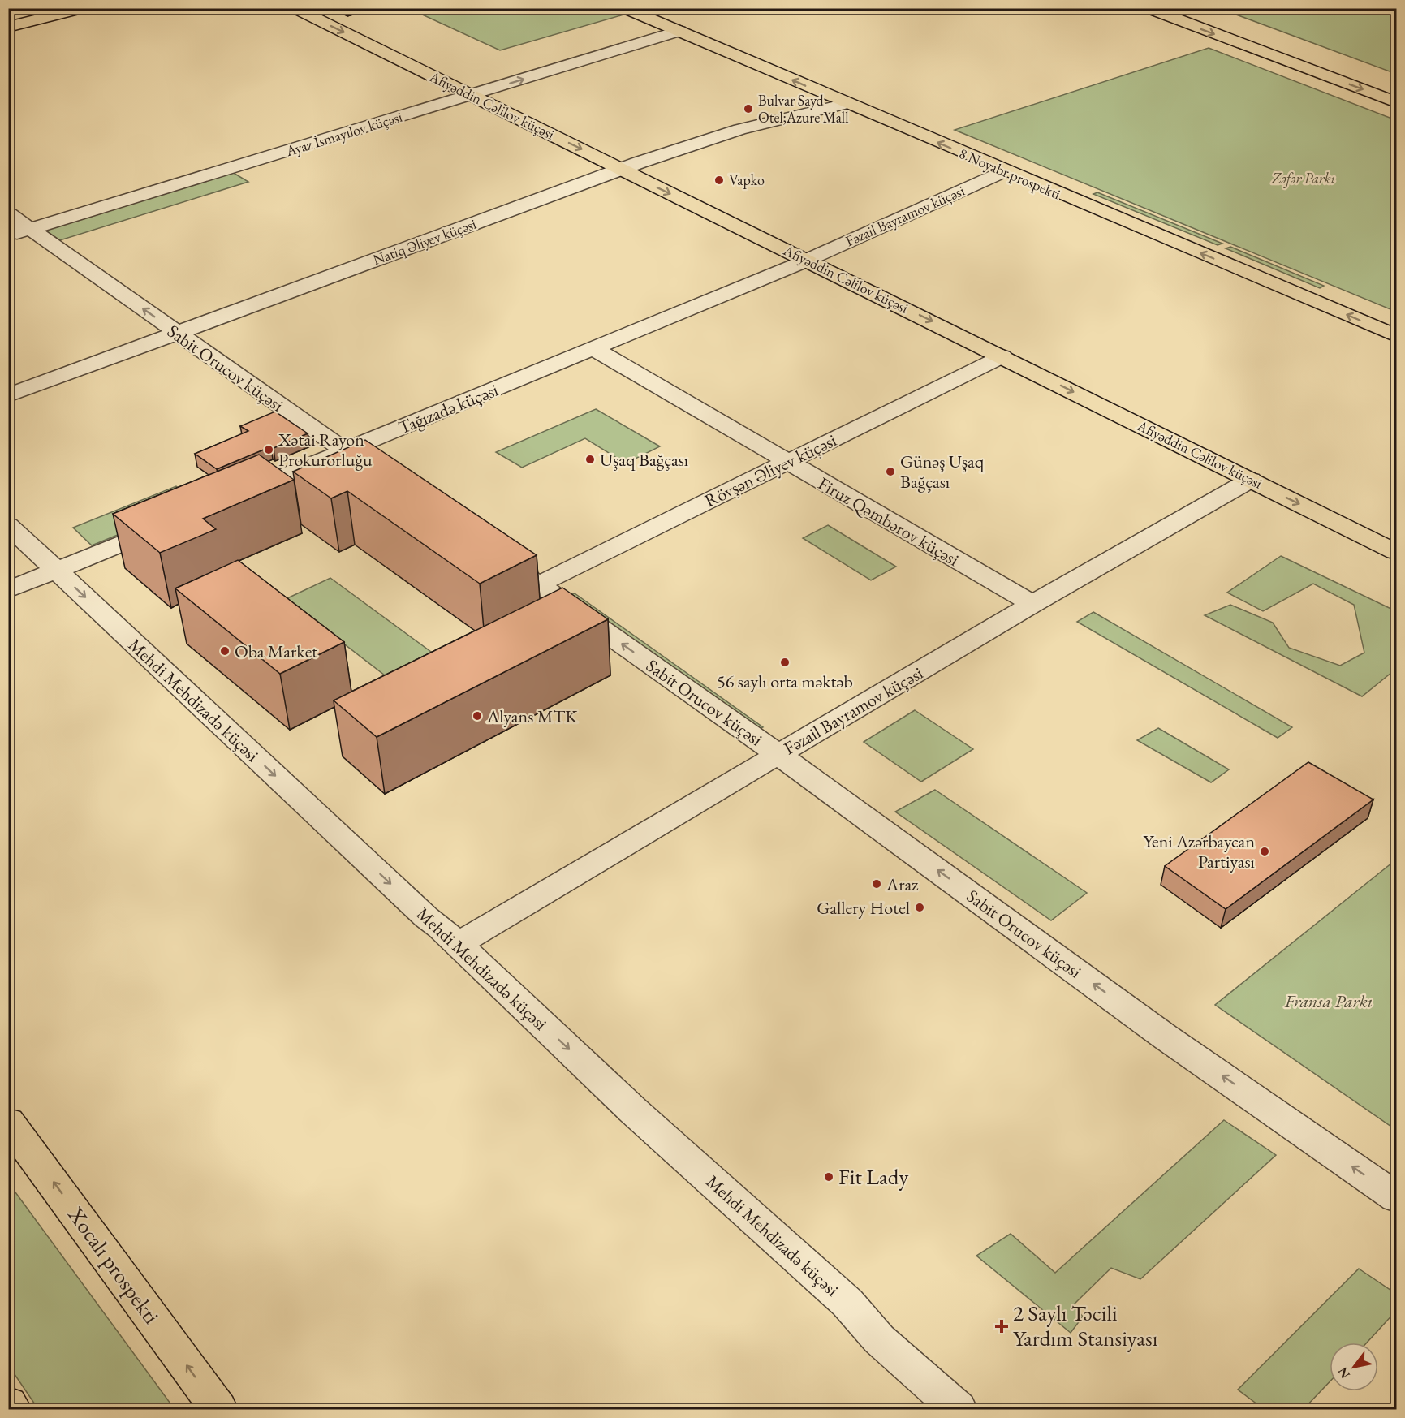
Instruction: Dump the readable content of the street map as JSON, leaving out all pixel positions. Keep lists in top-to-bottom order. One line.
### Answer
{"streets":{"main road":["Afiyəddin Cəlilov küçəsi","8 Noyabr prospekti","Xocalı prospekti"],"street":["Ayaz İsmayılov küçəsi","Fəzail Bayramov küçəsi","Natiq Əliyev küçəsi","Sabit Orucov küçəsi","Tağızadə küçəsi","Rövşən Əliyev küçəsi","Firuz Qəmbərov küçəsi","Mehdi Mehdizadə küçəsi"]},"crossings":[["Afiyəddin Cəlilov küçəsi","Ayaz İsmayılov küçəsi"],["Afiyəddin Cəlilov küçəsi","Fəzail Bayramov küçəsi"],["Afiyəddin Cəlilov küçəsi","Natiq Əliyev küçəsi"],["Afiyəddin Cəlilov küçəsi","Tağızadə küçəsi"],["Afiyəddin Cəlilov küçəsi","Rövşən Əliyev küçəsi"],["Ayaz İsmayılov küçəsi","8 Noyabr prospekti"],["Ayaz İsmayılov küçəsi","Sabit Orucov küçəsi"],["8 Noyabr prospekti","Fəzail Bayramov küçəsi"],["8 Noyabr prospekti","Natiq Əliyev küçəsi"],["Fəzail Bayramov küçəsi","Sabit Orucov küçəsi"],["Fəzail Bayramov küçəsi","Tağızadə küçəsi"],["Fəzail Bayramov küçəsi","Firuz Qəmbərov küçəsi"],["Fəzail Bayramov küçəsi","Mehdi Mehdizadə küçəsi"],["Natiq Əliyev küçəsi","Sabit Orucov küçəsi"],["Sabit Orucov küçəsi","Tağızadə küçəsi"],["Sabit Orucov küçəsi","Rövşən Əliyev küçəsi"],["Tağızadə küçəsi","Firuz Qəmbərov küçəsi"],["Rövşən Əliyev küçəsi","Firuz Qəmbərov küçəsi"]],"one_way":["Afiyəddin Cəlilov küçəsi","Sabit Orucov küçəsi","Mehdi Mehdizadə küçəsi","Xocalı prospekti"],"parks":["Zəfər Parkı","Fransa Parkı"],"places":{"other":["Bulvar Sayd Otel;Azure Mall","Vapko","Xətai Rayon Prokurorluğu","Uşaq Bağçası","Günəş Uşaq Bağçası","Oba Market","56 saylı orta məktəb","Alyans MTK","Yeni Azərbaycan Partiyası","Araz","Gallery Hotel","Fit Lady"],"health":["2 Saylı Təcili Yardım Stansiyası"]},"north":"bottom left"}
